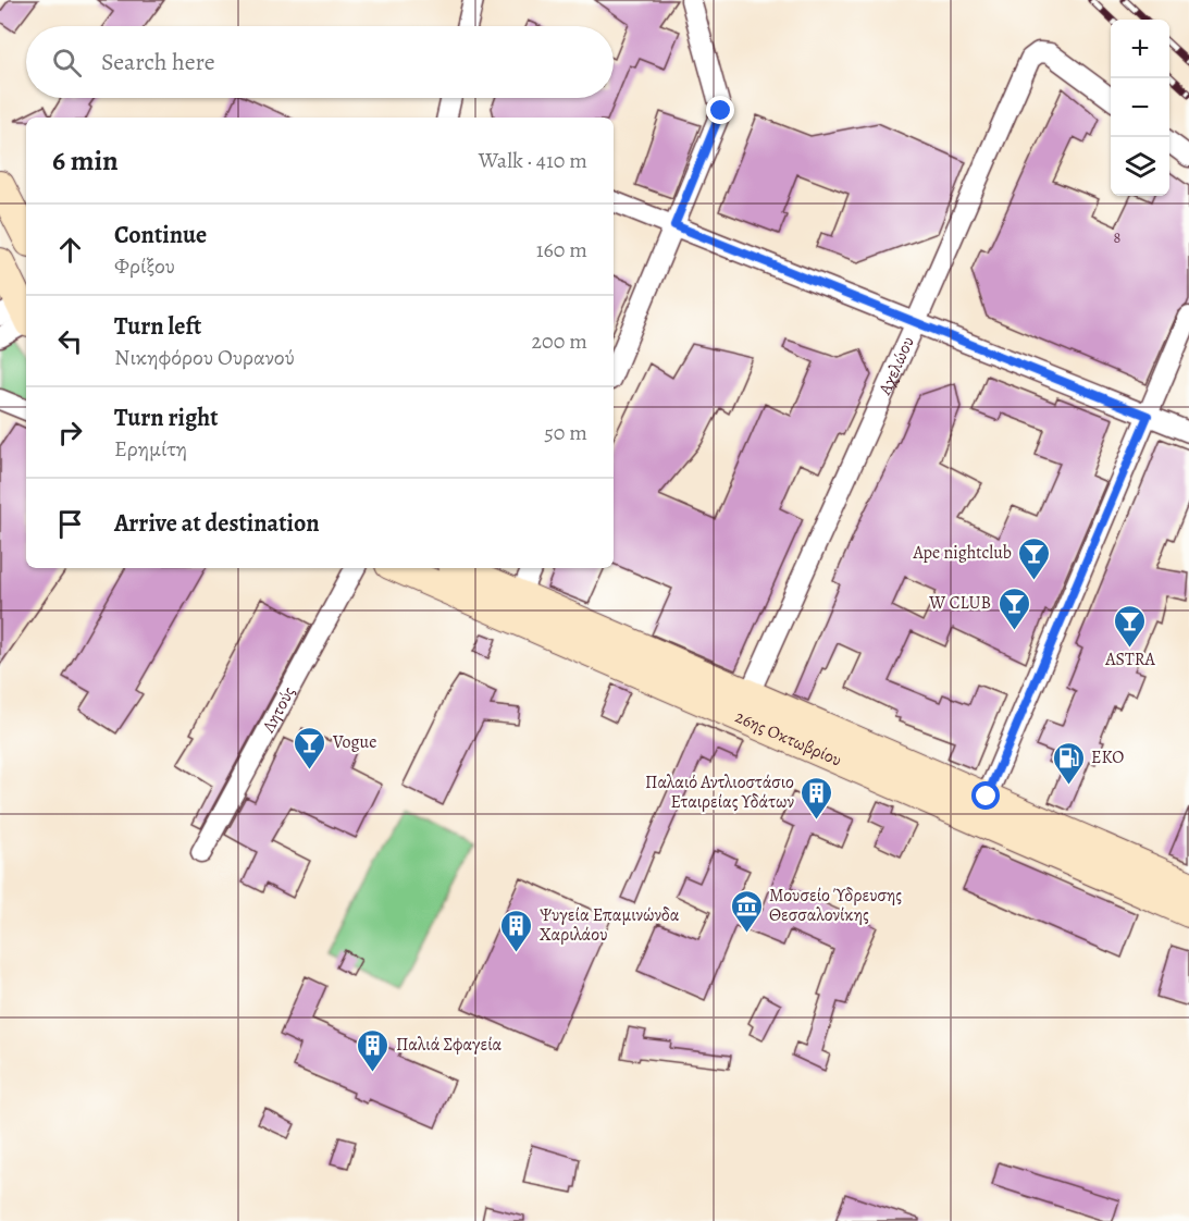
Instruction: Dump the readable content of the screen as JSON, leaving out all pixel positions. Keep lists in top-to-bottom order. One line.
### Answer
{"streets":{"main road":["26ης Οκτωβρίου"],"street":["Αχελώου","Λητούς"]},"crossings":[["Αχελώου","26ης Οκτωβρίου"]],"places":{"bar":["Ape nightclub","W CLUB","ASTRA","Vogue"],"fuel station":["EKO"],"building":["Παλαιό Αντλιοστάσιο Εταιρείας Υδάτων","Ψυγεία Επαμινώνδα Χαριλάου","Παλιά Σφαγεία"],"museum":["Μουσείο Ύδρευσης Θεσσαλονίκης"]},"house_numbers":["8"],"page":{"map_buttons":["+","−"],"search":"Search here","heading":["6 min","Walk · 410 m"],"list":[["Continue","Φρίξου","160 m"],["Turn left","Νικηφόρου Ουρανού","200 m"],["Turn right","Ερημίτη","50 m"],"Arrive at destination"]}}
